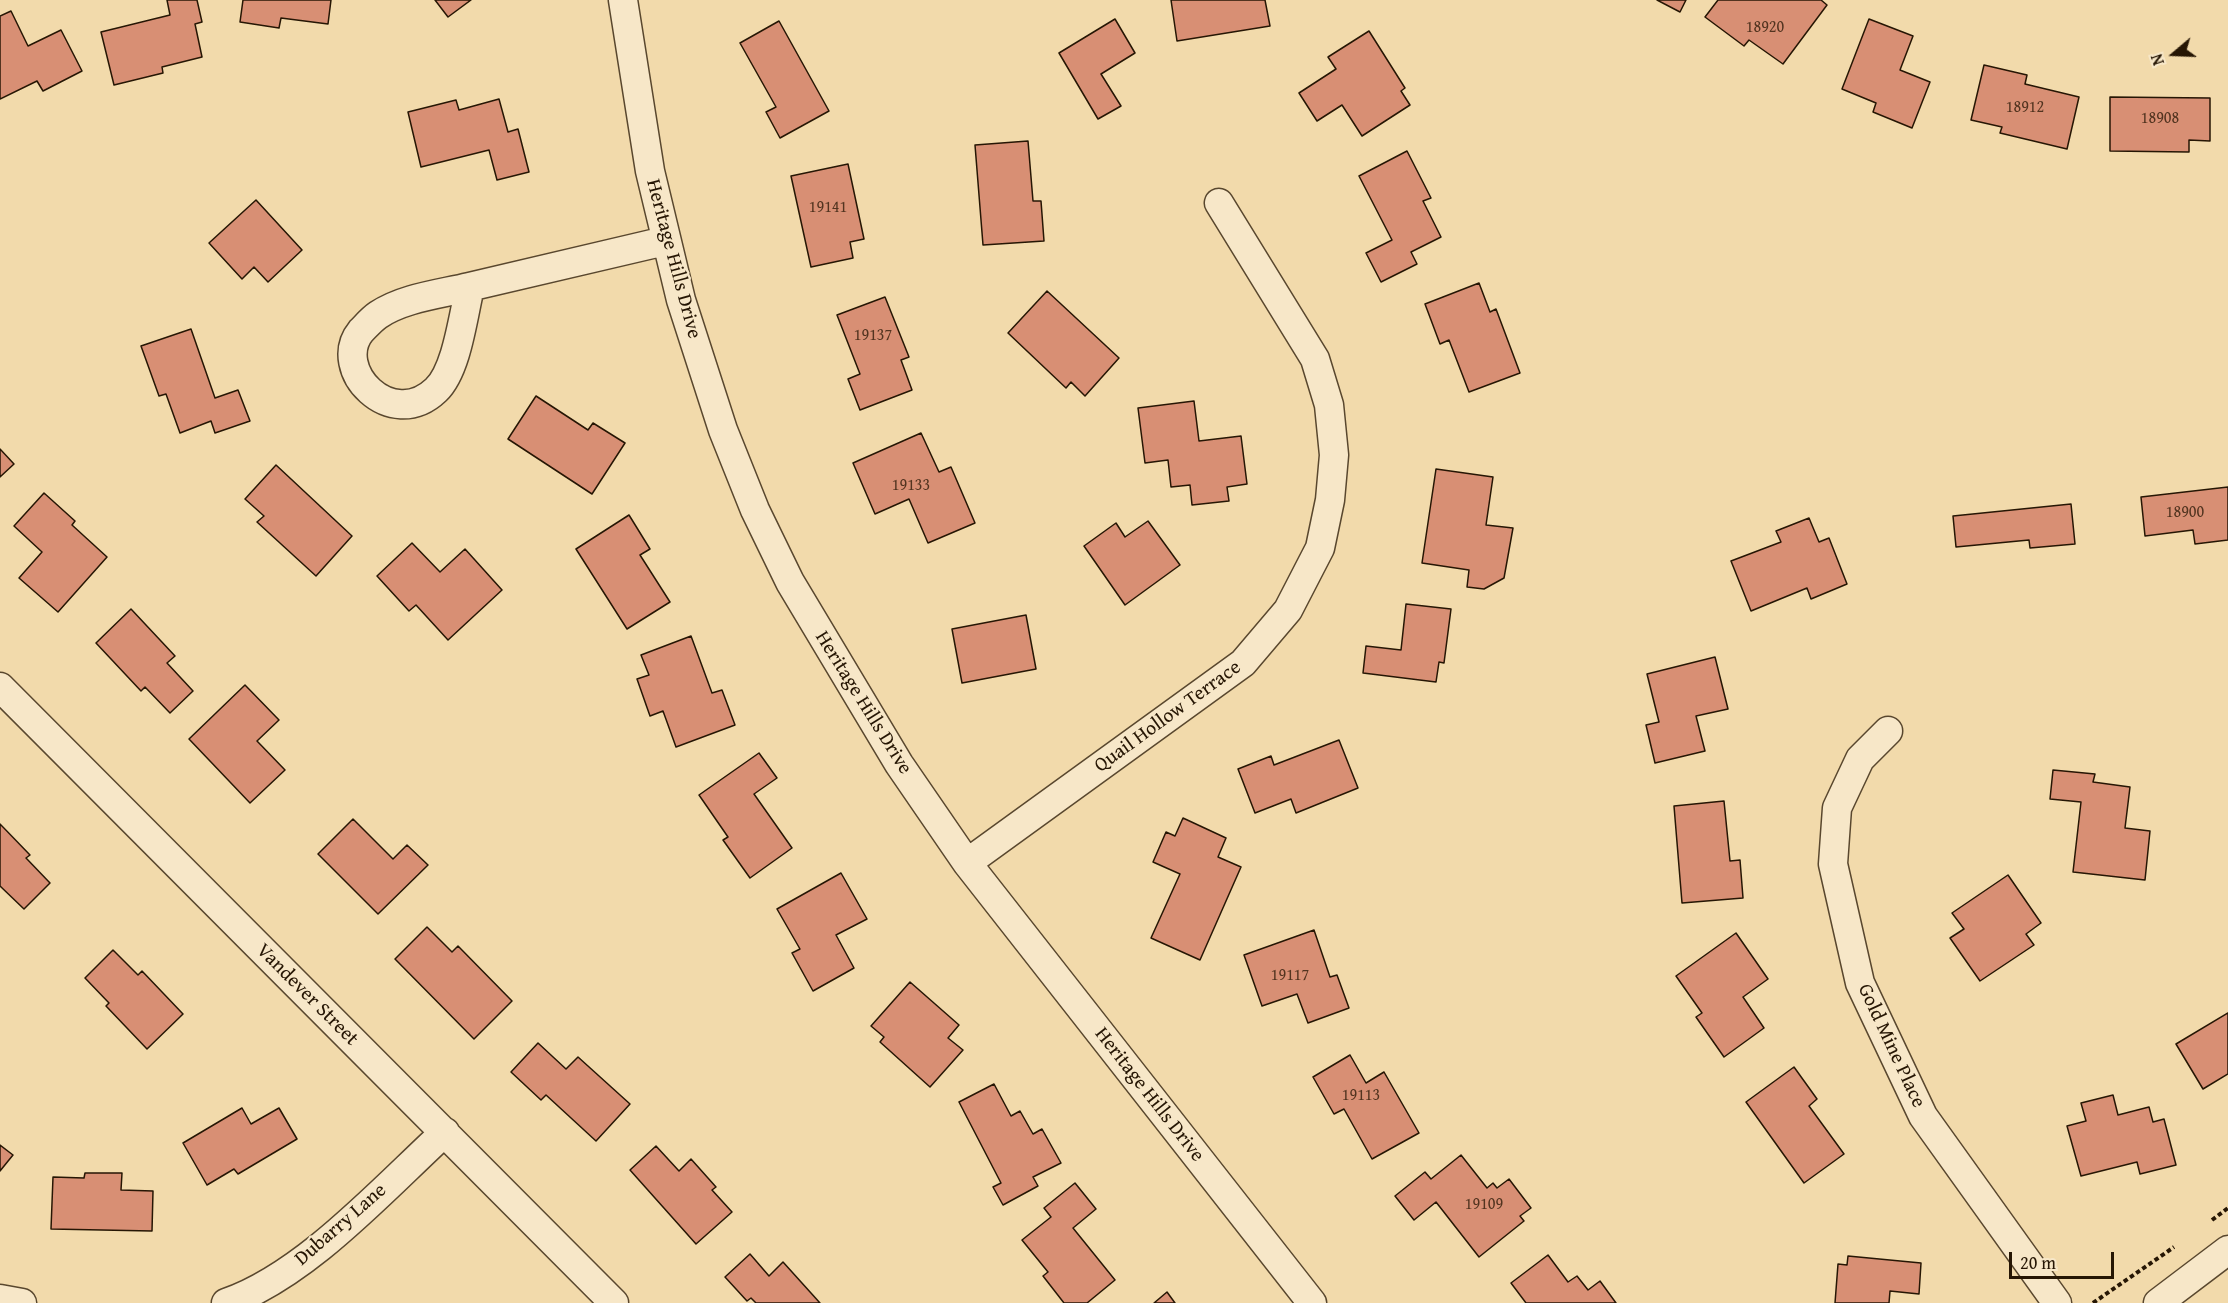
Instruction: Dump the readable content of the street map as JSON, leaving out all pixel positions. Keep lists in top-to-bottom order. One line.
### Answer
{"streets":{"street":["Heritage Hills Drive","Quail Hollow Terrace","Vandever Street","Gold Mine Place","Dubarry Lane"]},"crossings":[["Heritage Hills Drive","Quail Hollow Terrace"],["Vandever Street","Dubarry Lane"]],"house_numbers":["18920","18912","18908","19141","19137","19133","18900","19117","19113","19109"],"scale_bar":"20 m","north":"left"}
